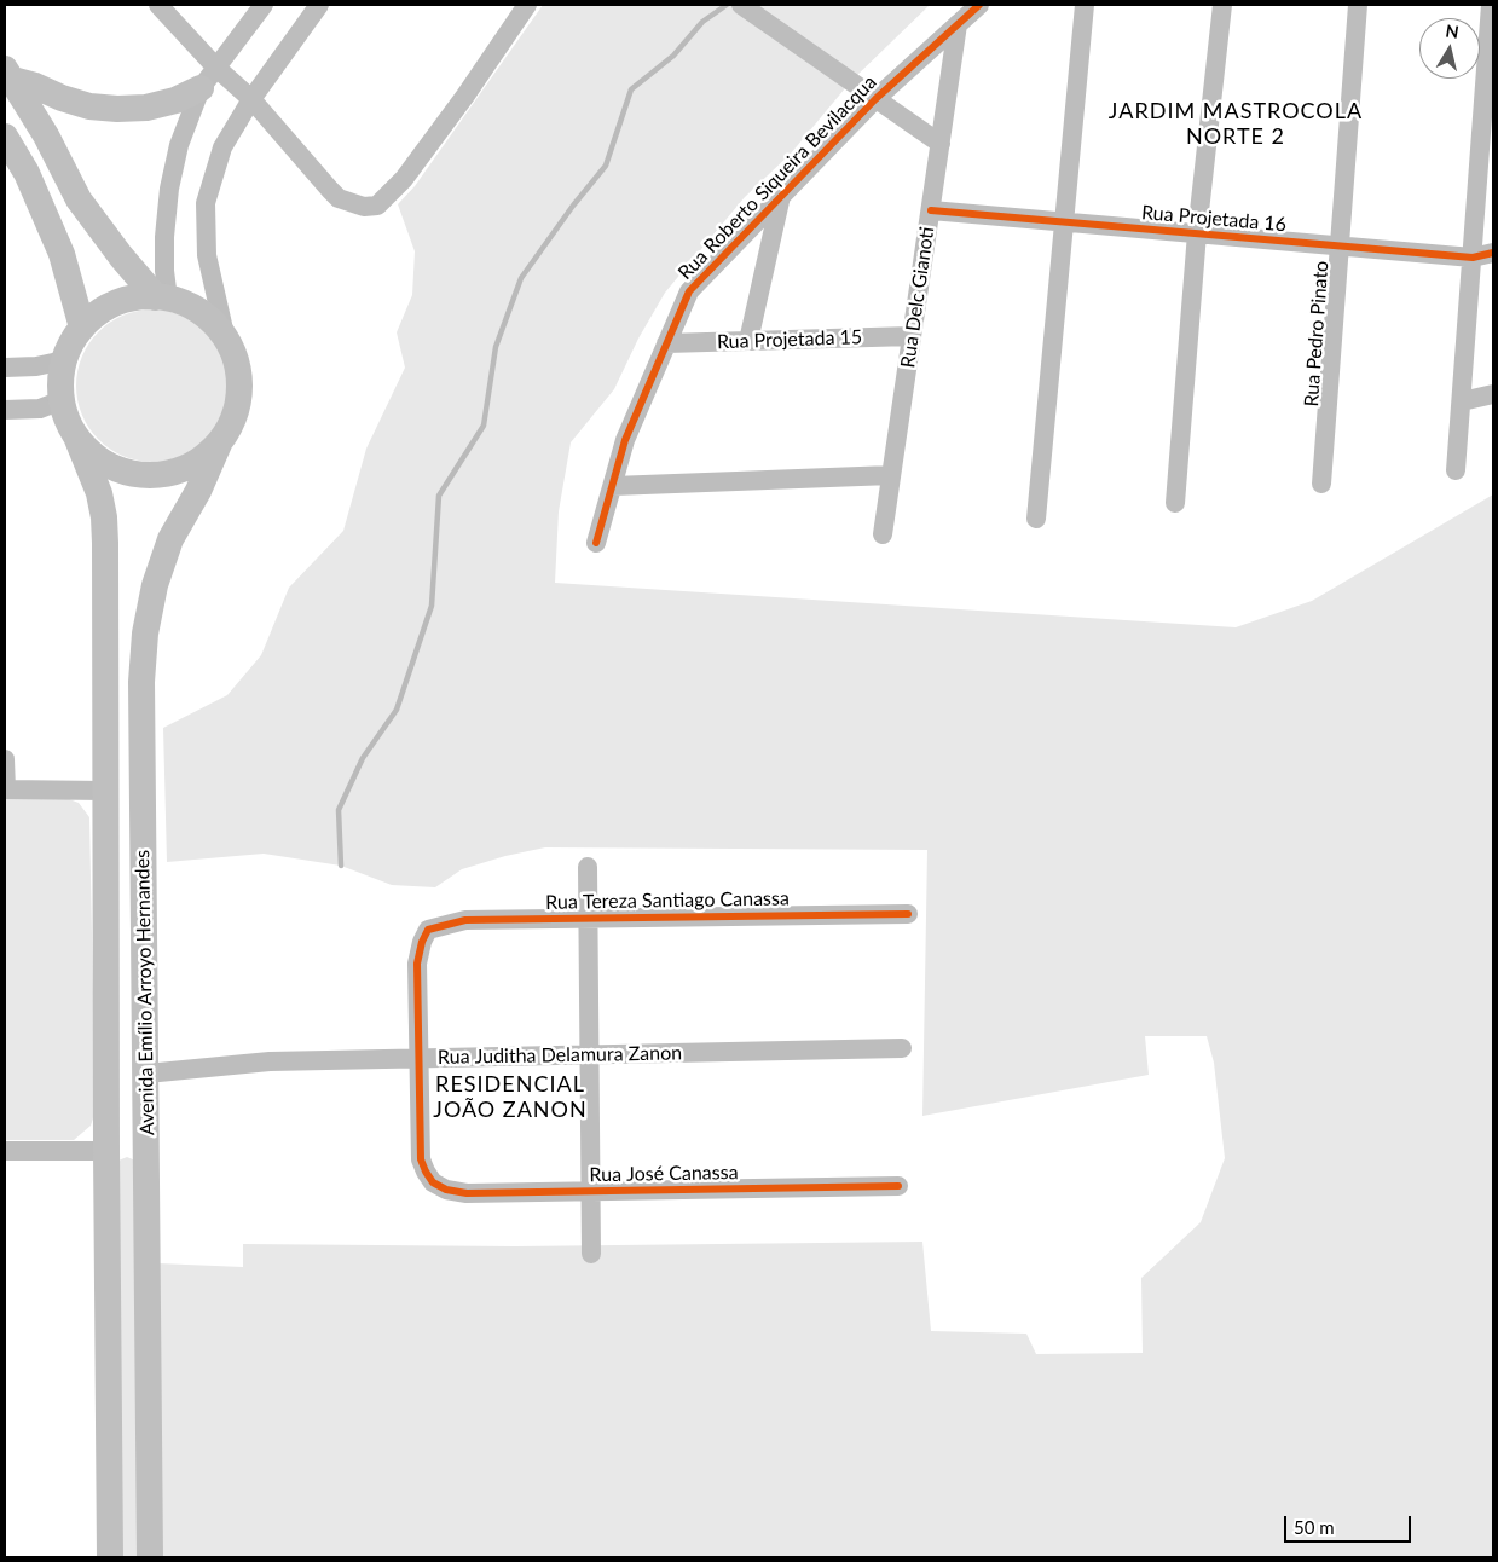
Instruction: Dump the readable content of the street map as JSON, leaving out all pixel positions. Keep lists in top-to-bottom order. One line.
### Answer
{"streets":{"main road":["Avenida Emílio Arroyo Hernandes"],"street":["Rua Roberto Siqueira Bevilacqua","Rua Projetada 16","Rua Delc Gianoti","Rua Pedro Pinato","Rua Projetada 15","Rua Tereza Santiago Canassa","Rua Juditha Delamura Zanon","Rua José Canassa"]},"crossings":[["Rua Roberto Siqueira Bevilacqua","Rua Delc Gianoti"],["Rua Roberto Siqueira Bevilacqua","Rua Projetada 15"],["Rua Projetada 16","Rua Delc Gianoti"],["Rua Projetada 16","Rua Pedro Pinato"],["Rua Delc Gianoti","Rua Projetada 15"],["Rua Tereza Santiago Canassa","Rua Juditha Delamura Zanon"],["Rua Tereza Santiago Canassa","Rua José Canassa"],["Avenida Emílio Arroyo Hernandes","Rua Juditha Delamura Zanon"],["Rua Juditha Delamura Zanon","Rua José Canassa"]],"districts":["JARDIM MASTROCOLA NORTE 2","RESIDENCIAL JOÃO ZANON"],"scale_bar":"50 m","north":"top"}
